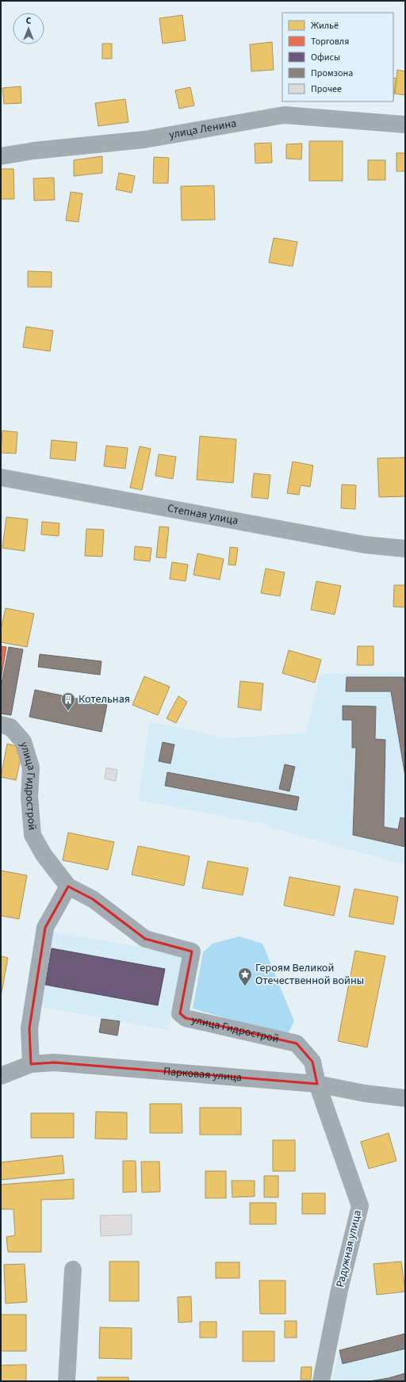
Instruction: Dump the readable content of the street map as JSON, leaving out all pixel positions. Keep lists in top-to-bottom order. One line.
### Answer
{"streets":{"street":["улица Ленина","Степная улица","улица Гидрострой","Парковая улица","Радужная улица"]},"crossings":[["улица Гидрострой","Парковая улица"],["улица Гидрострой","Радужная улица"],["Парковая улица","Радужная улица"]],"places":{"building":["Котельная"],"place":["Героям Великой Отечественной войны"]},"legend":["Жильё","Торговля","Офисы","Промзона","Прочее"],"north":"top"}
